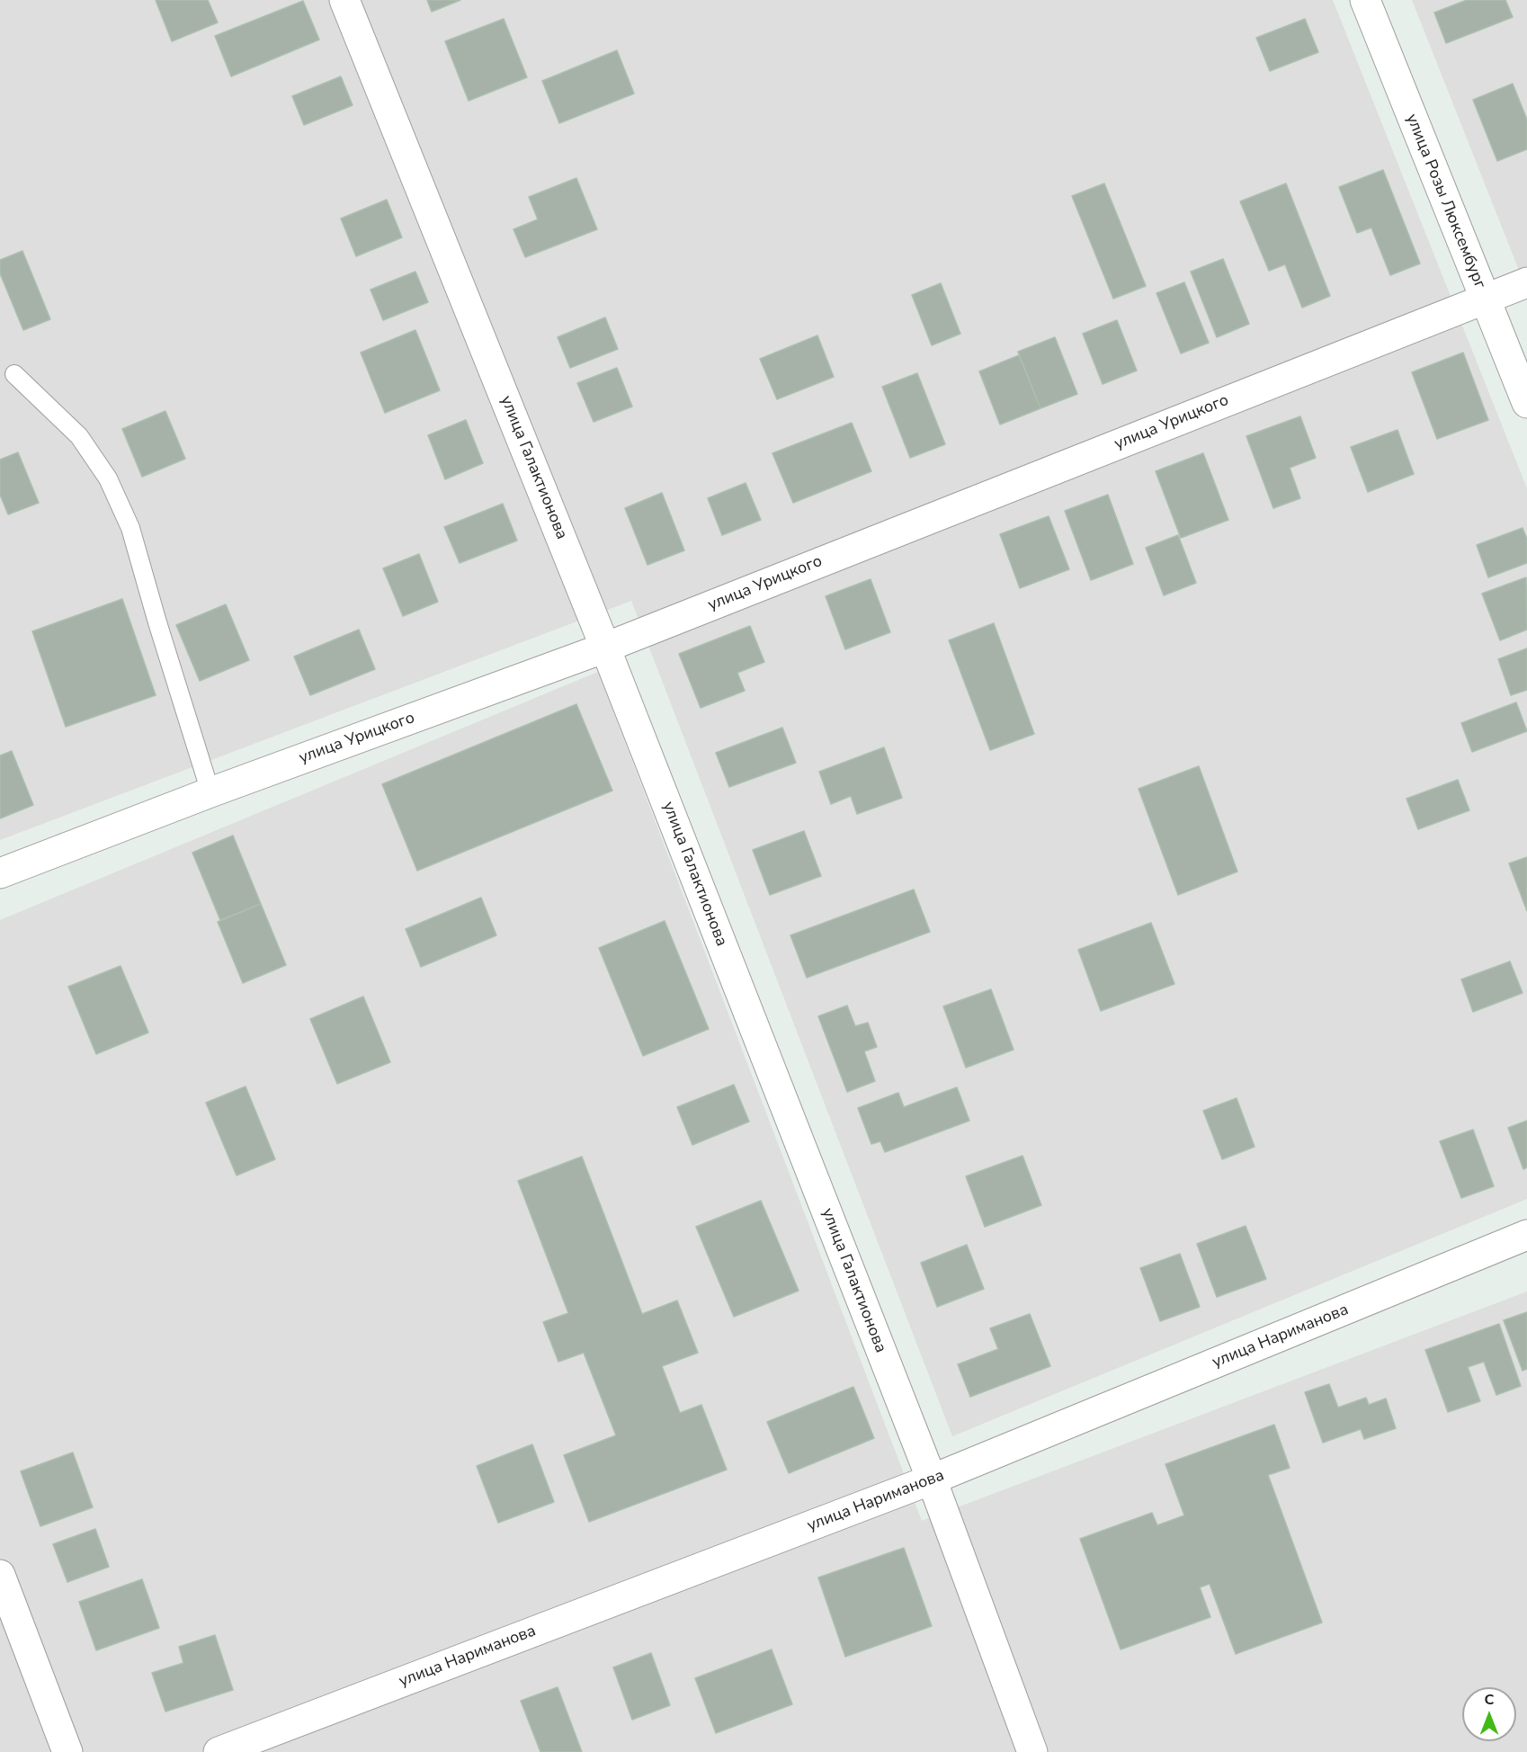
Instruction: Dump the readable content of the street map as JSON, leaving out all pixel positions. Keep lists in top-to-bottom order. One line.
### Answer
{"streets":{"street":["улица Розы Люксембург","улица Урицкого","улица Галактионова","улица Нариманова"]},"crossings":[["улица Розы Люксембург","улица Урицкого"],["улица Урицкого","улица Галактионова"],["улица Галактионова","улица Нариманова"]],"north":"top"}
